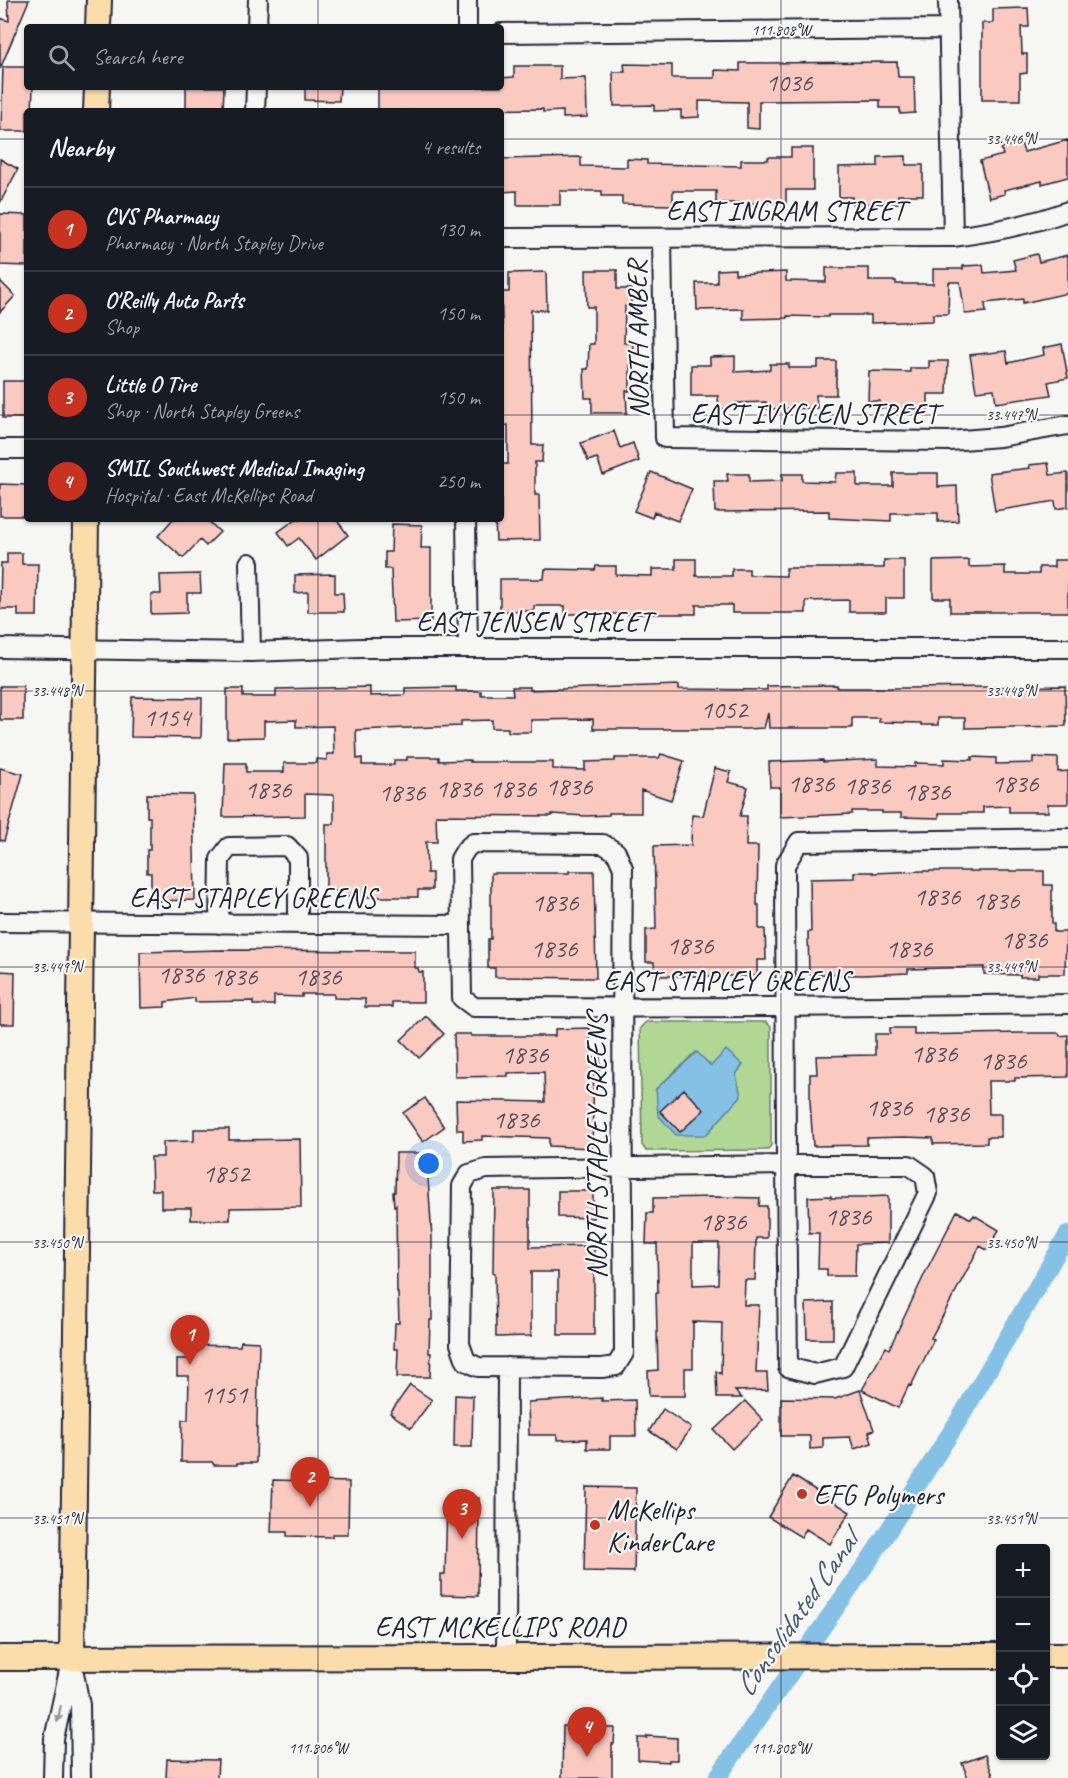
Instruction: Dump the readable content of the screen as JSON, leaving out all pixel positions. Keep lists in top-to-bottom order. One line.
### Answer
{"streets":{"main road":["EAST MCKELLIPS ROAD"],"street":["EAST INGRAM STREET","NORTH AMBER","EAST IVYGLEN STREET","EAST JENSEN STREET","EAST STAPLEY GREENS","NORTH STAPLEY GREENS"]},"crossings":[["EAST INGRAM STREET","NORTH AMBER"],["NORTH AMBER","EAST IVYGLEN STREET"],["EAST STAPLEY GREENS","NORTH STAPLEY GREENS"]],"water":["Consolidated Canal"],"places":["EFG Polymers","McKellips KinderCare"],"house_numbers":["1036","1052","1154","1836","1836","1836","1836","1836","1836","1836","1836","1836","1836","1836","1836","1836","1836","1836","1836","1836","1836","1836","1836","1836","1836","1836","1836","1836","1852","1836","1836","1151"],"page":{"search":"Search here","heading":["Nearby","4 results"],"list":[{"mark":"1","name":"CVS Pharmacy","note":"Pharmacy · North Stapley Drive","value":"130 m"},{"mark":"2","name":"O'Reilly Auto Parts","note":"Shop","value":"150 m"},{"mark":"3","name":"Little O Tire","note":"Shop · North Stapley Greens","value":"150 m"},{"mark":"4","name":"SMIL Southwest Medical Imaging","note":"Hospital · East McKellips Road","value":"250 m"}],"pins":["1","2","3","4"],"map_buttons":["+","−"]},"coordinates":["111.808°W","33.446°N","33.447°N","33.448°N","33.449°N","33.450°N","33.451°N","111.806°W"]}
